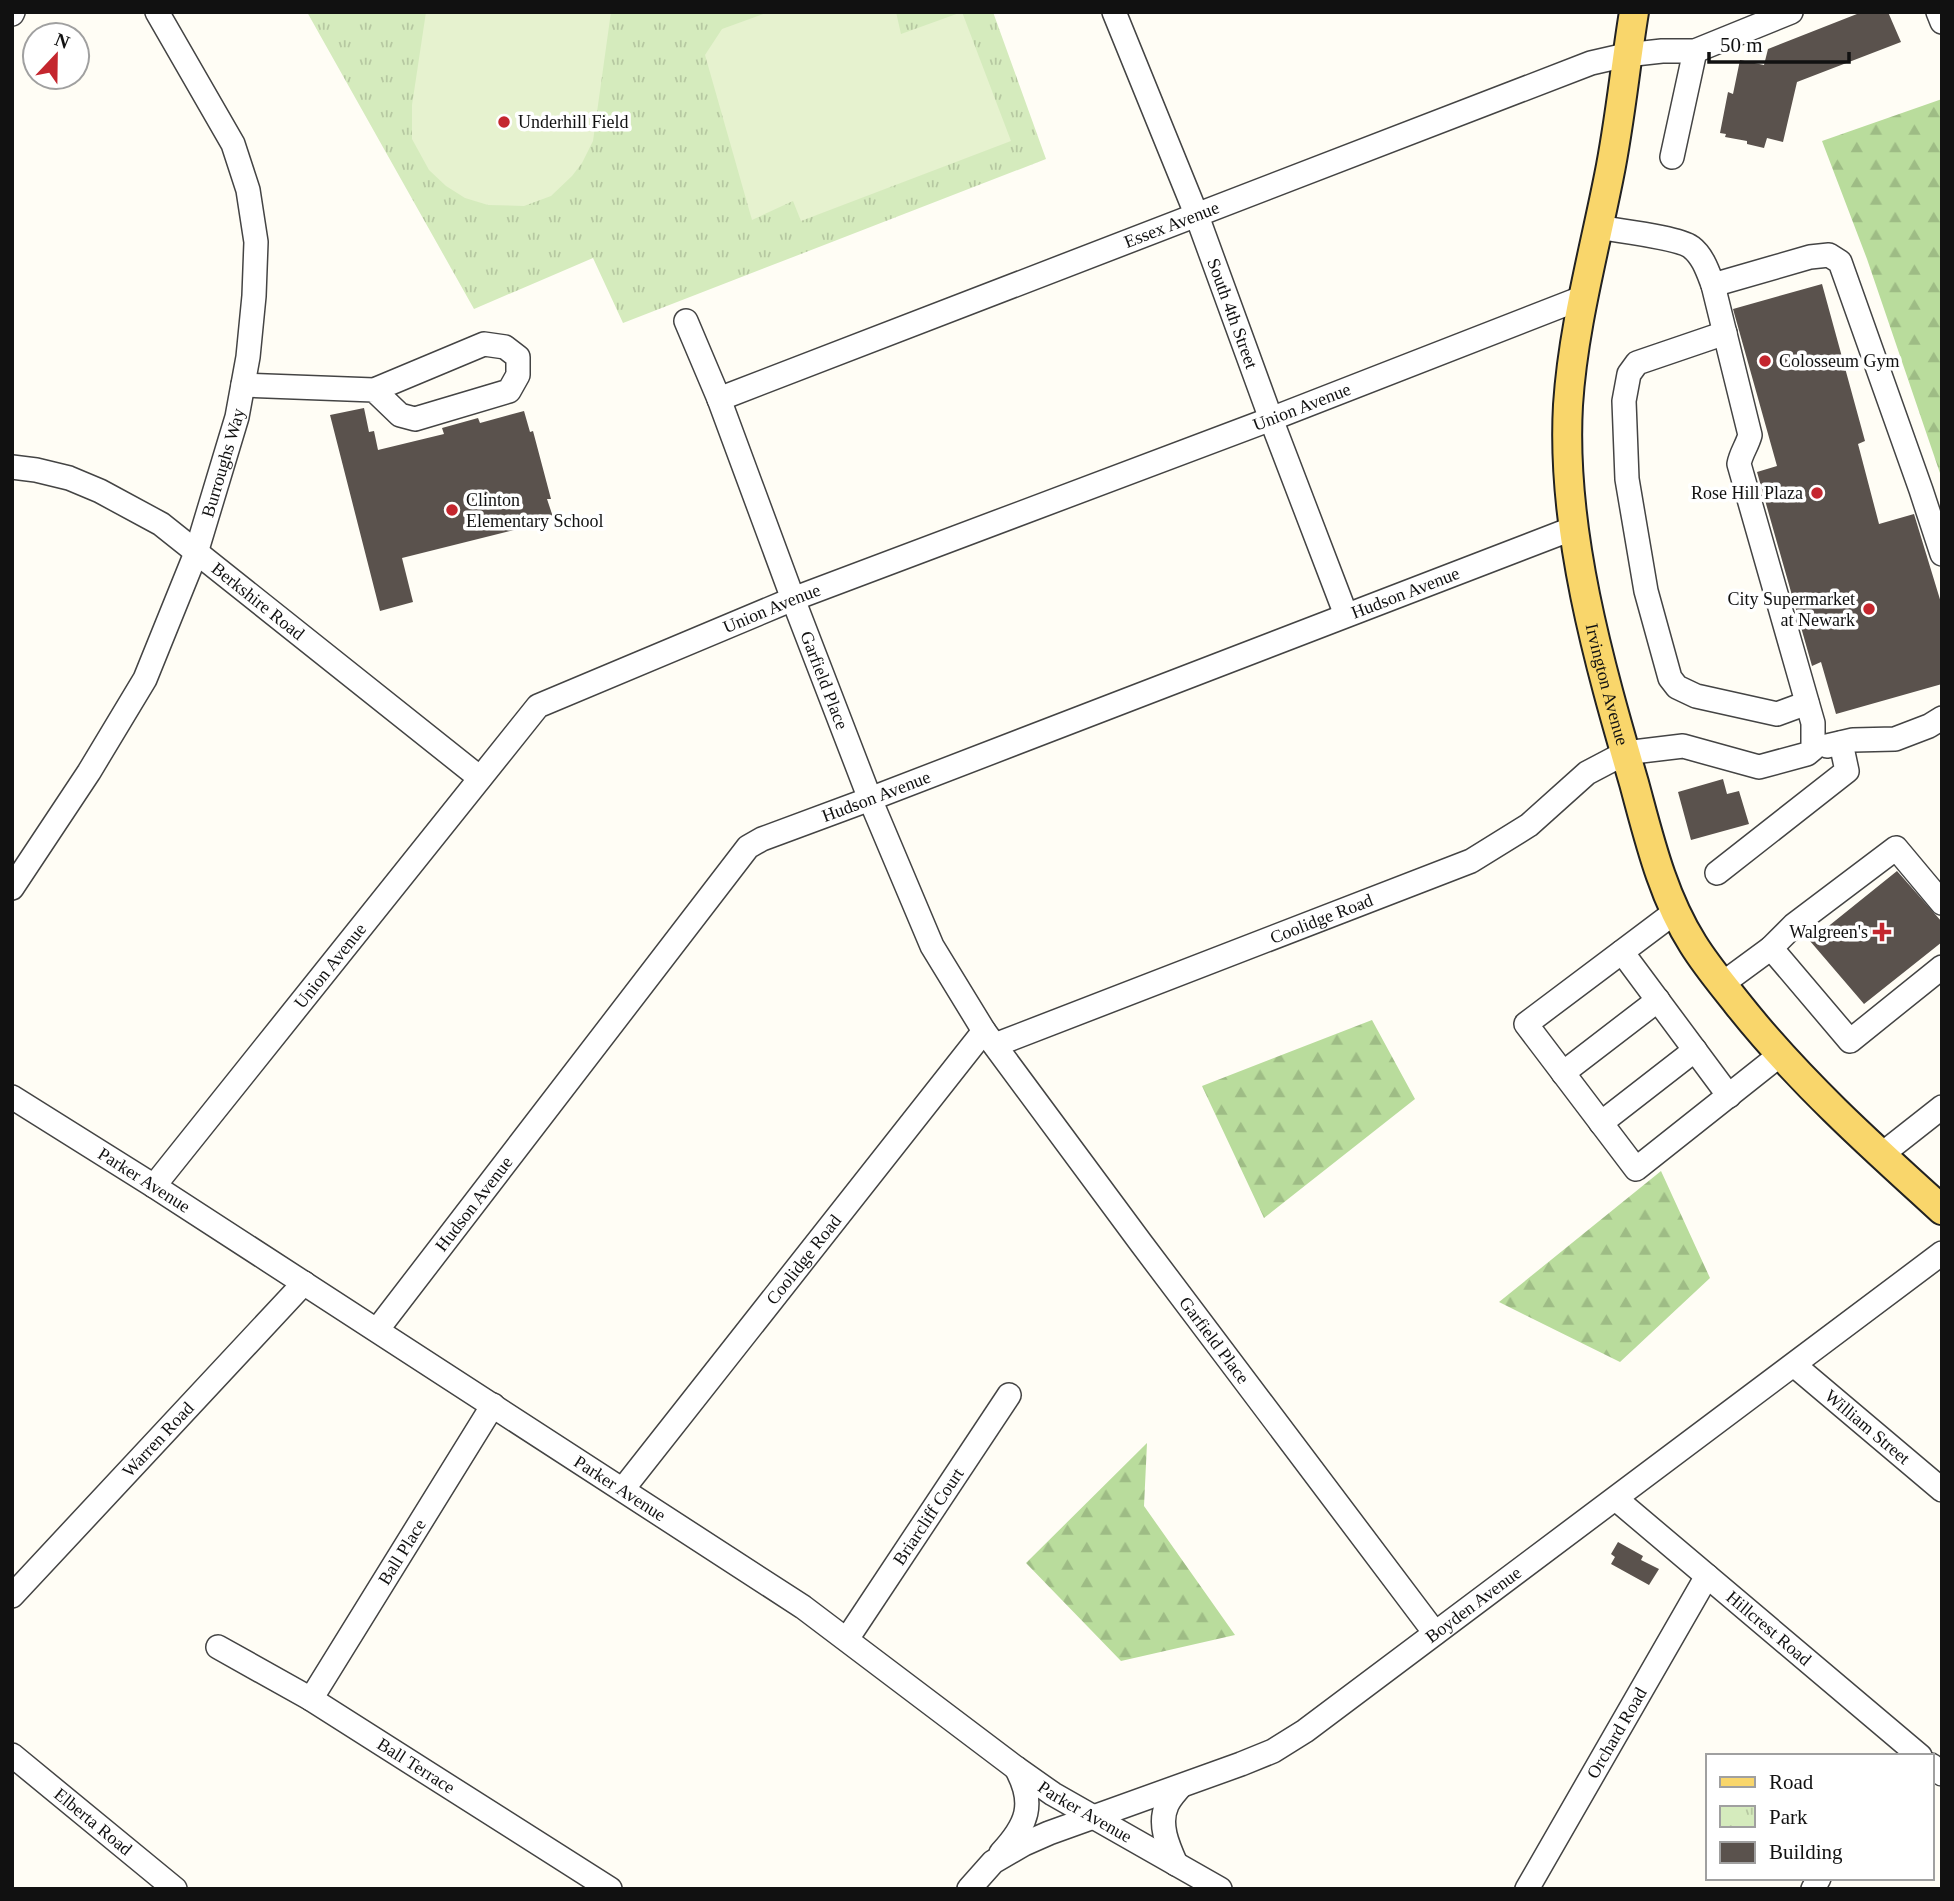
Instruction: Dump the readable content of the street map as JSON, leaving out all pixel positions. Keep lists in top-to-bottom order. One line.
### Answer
{"streets":{"main road":["Irvington Avenue"],"street":["Essex Avenue","South 4th Street","Union Avenue","Burroughs Way","Hudson Avenue","Berkshire Road","Garfield Place","Coolidge Road","Parker Avenue","William Street","Warren Road","Briarcliff Court","Ball Place","Boyden Avenue","Hillcrest Road","Orchard Road","Ball Terrace","Elberta Road"]},"crossings":[["Essex Avenue","South 4th Street"],["Essex Avenue","Garfield Place"],["Essex Avenue","Irvington Avenue"],["South 4th Street","Union Avenue"],["South 4th Street","Hudson Avenue"],["Union Avenue","Berkshire Road"],["Union Avenue","Garfield Place"],["Union Avenue","Irvington Avenue"],["Union Avenue","Parker Avenue"],["Burroughs Way","Berkshire Road"],["Hudson Avenue","Garfield Place"],["Hudson Avenue","Irvington Avenue"],["Hudson Avenue","Parker Avenue"],["Garfield Place","Coolidge Road"],["Garfield Place","Boyden Avenue"],["Irvington Avenue","Coolidge Road"],["Coolidge Road","Parker Avenue"],["Parker Avenue","Warren Road"],["Parker Avenue","Briarcliff Court"],["Parker Avenue","Ball Place"],["Parker Avenue","Boyden Avenue"],["William Street","Boyden Avenue"],["Ball Place","Ball Terrace"],["Boyden Avenue","Hillcrest Road"],["Hillcrest Road","Orchard Road"]],"places":{"other":["Underhill Field","Colosseum Gym","Rose Hill Plaza","Clinton Elementary School","City Supermarket at Newark"],"health":["Walgreen's"]},"legend":["Road","Park","Building"],"scale_bar":"50 m","north":"top"}
